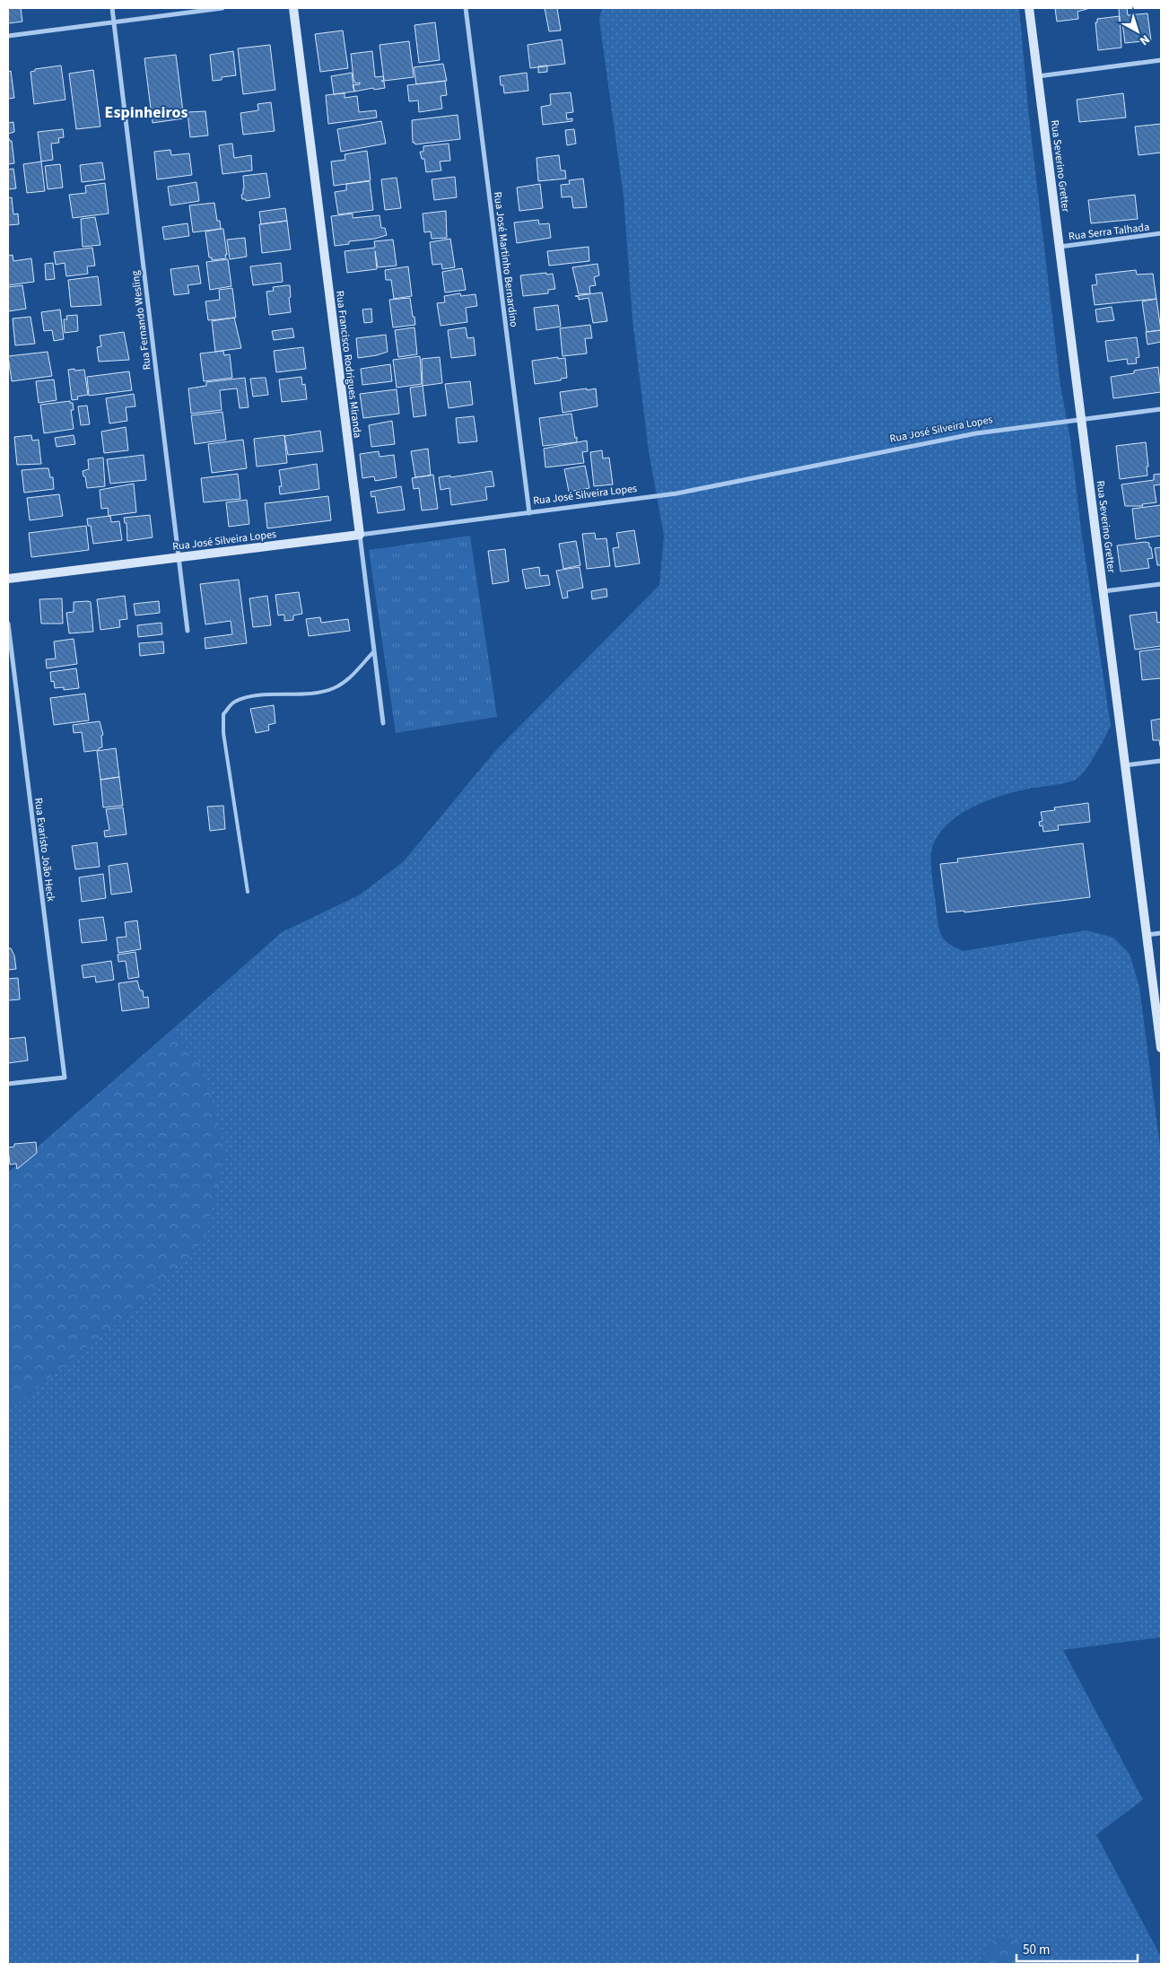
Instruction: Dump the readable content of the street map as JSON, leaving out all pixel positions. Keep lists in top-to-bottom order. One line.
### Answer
{"streets":{"street":["Rua Severino Gretter","Rua Serra Talhada","Rua José Martinho Bernardino","Rua Fernando Wesling","Rua Francisco Rodrigues Miranda","Rua José Silveira Lopes","Rua Evaristo João Heck"]},"crossings":[["Rua Severino Gretter","Rua Serra Talhada"],["Rua Severino Gretter","Rua José Silveira Lopes"],["Rua José Martinho Bernardino","Rua José Silveira Lopes"],["Rua Fernando Wesling","Rua José Silveira Lopes"],["Rua Francisco Rodrigues Miranda","Rua José Silveira Lopes"]],"districts":["Espinheiros"],"scale_bar":"50 m","north":"bottom right"}
